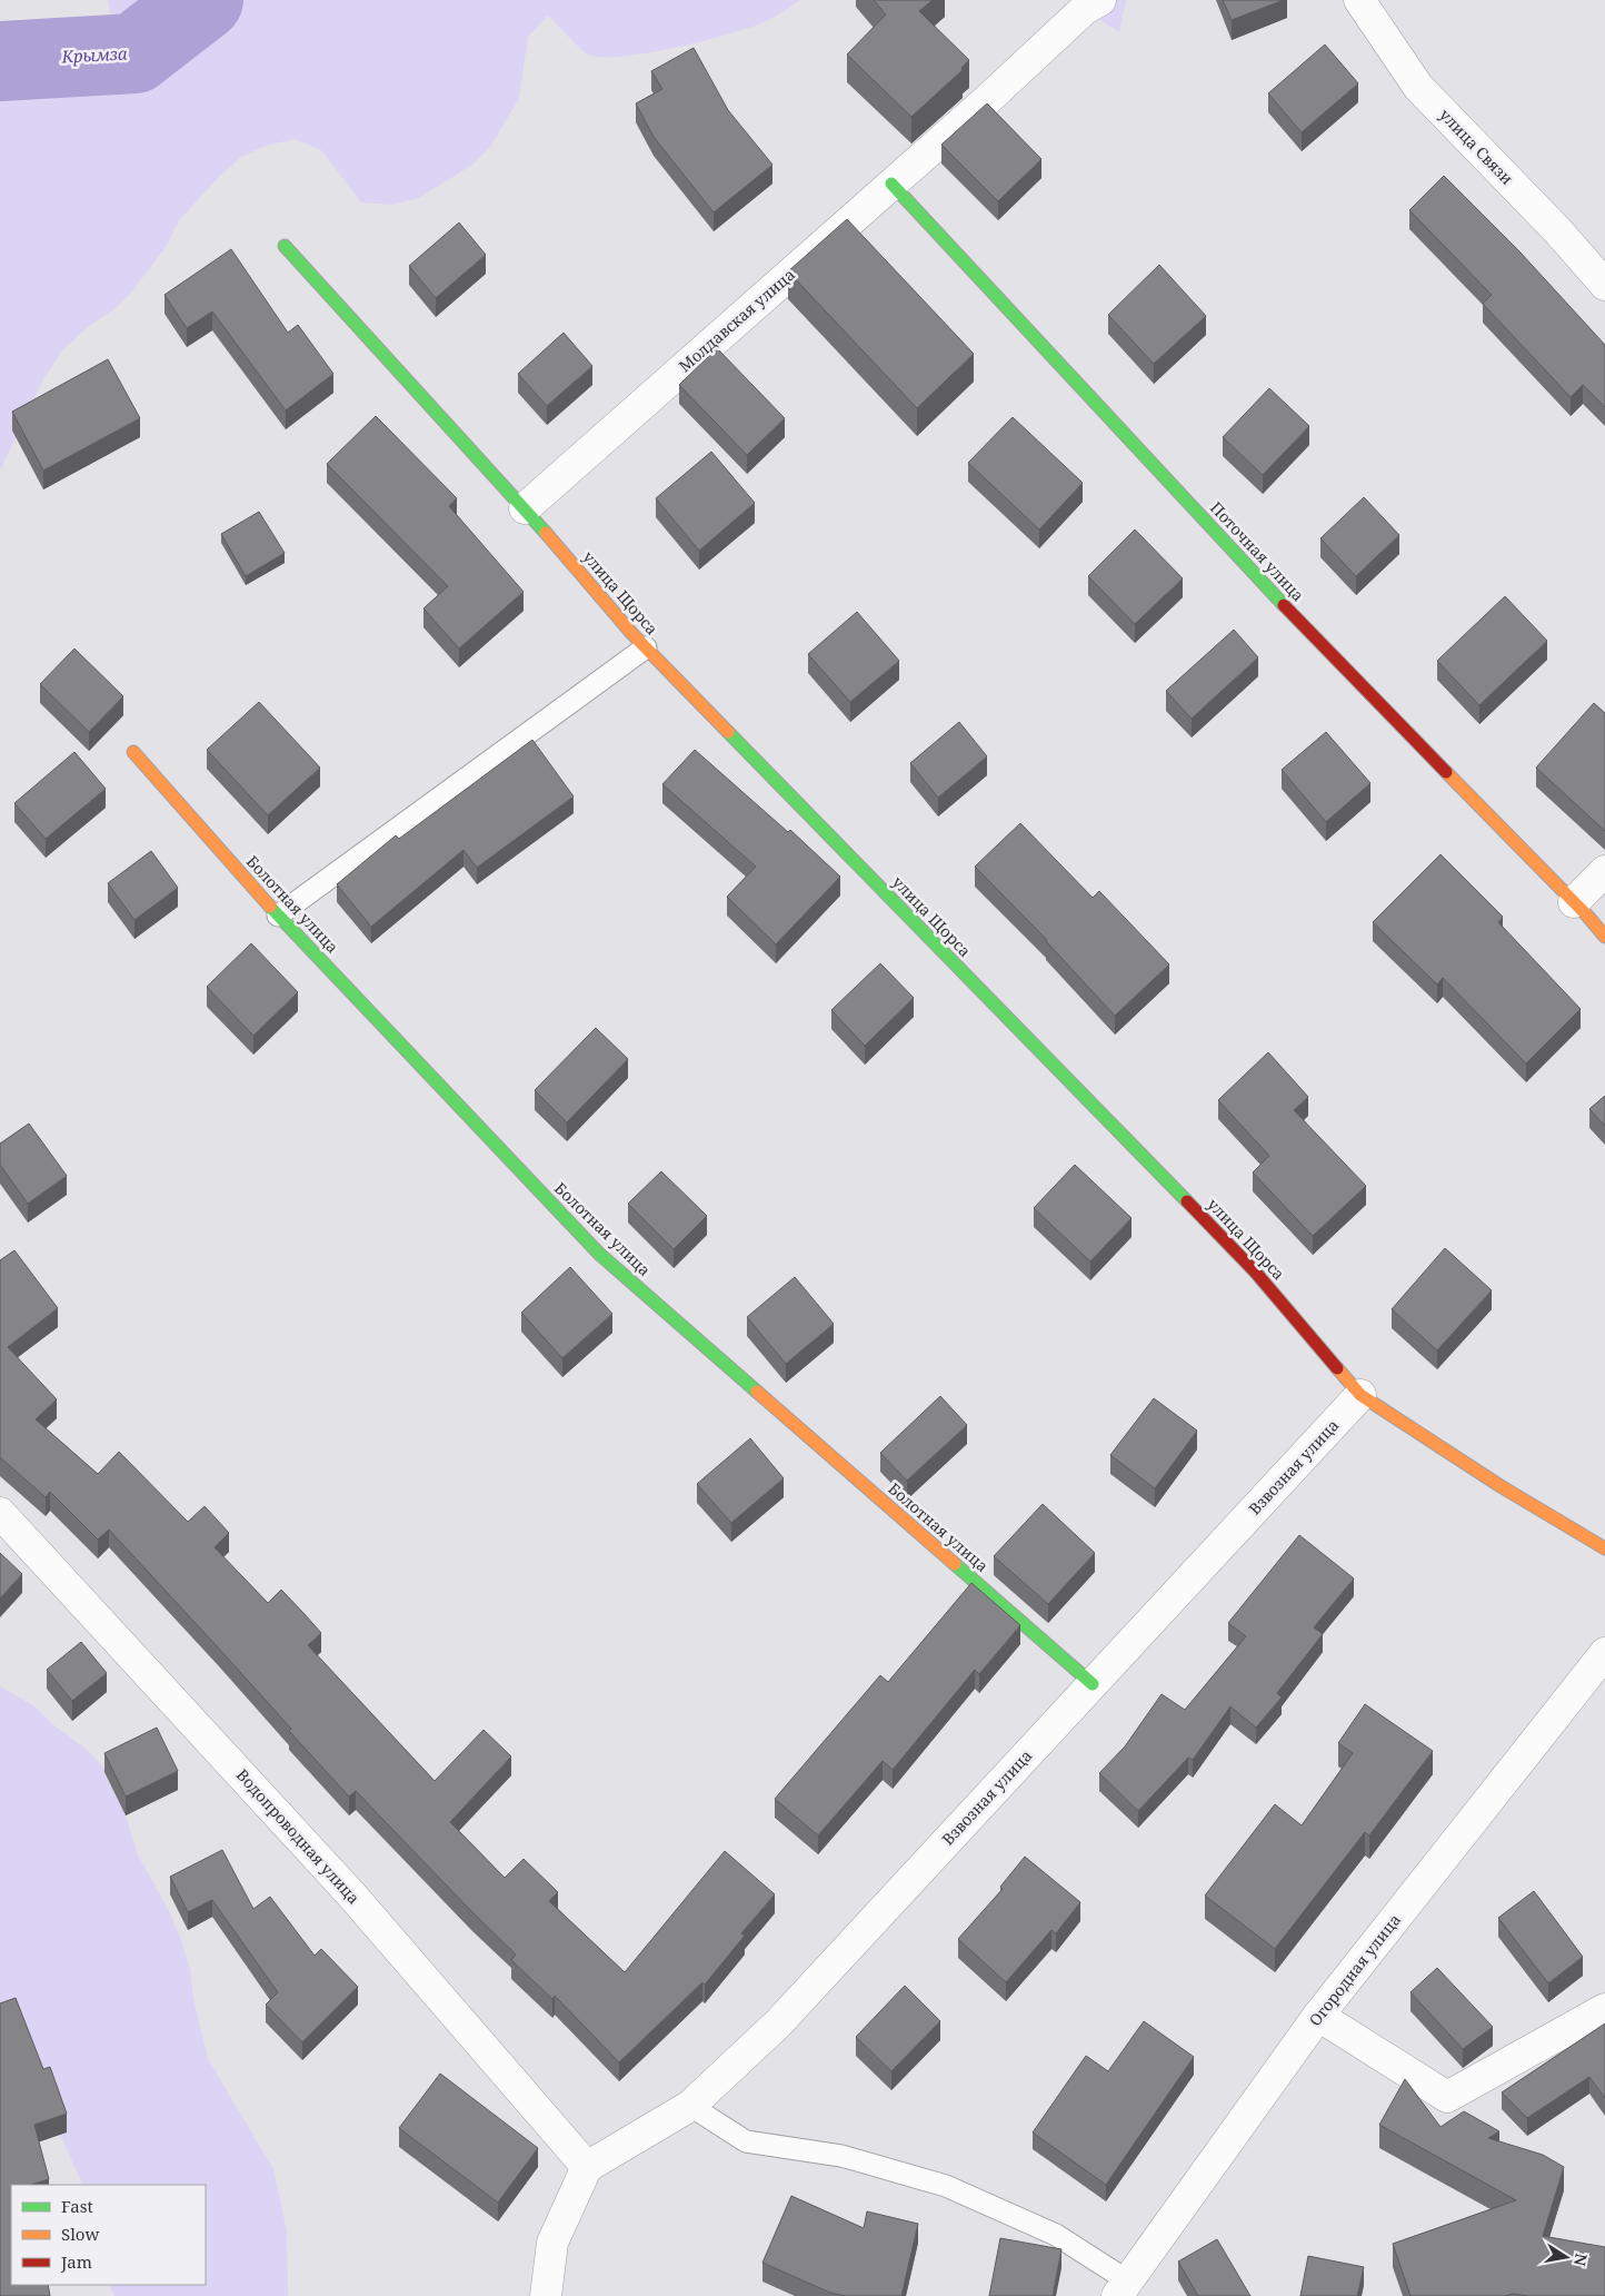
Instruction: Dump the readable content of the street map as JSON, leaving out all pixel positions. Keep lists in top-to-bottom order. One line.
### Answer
{"streets":{"street":["улица Связи","Молдавская улица","Поточная улица","улица Щорса","Болотная улица","Взвозная улица","Водопроводная улица","Огородная улица"]},"crossings":[["Молдавская улица","Поточная улица"],["Молдавская улица","улица Щорса"],["улица Щорса","Взвозная улица"],["Болотная улица","Взвозная улица"],["Взвозная улица","Водопроводная улица"]],"water":["Крымза"],"legend":["Fast","Slow","Jam"],"north":"right"}
